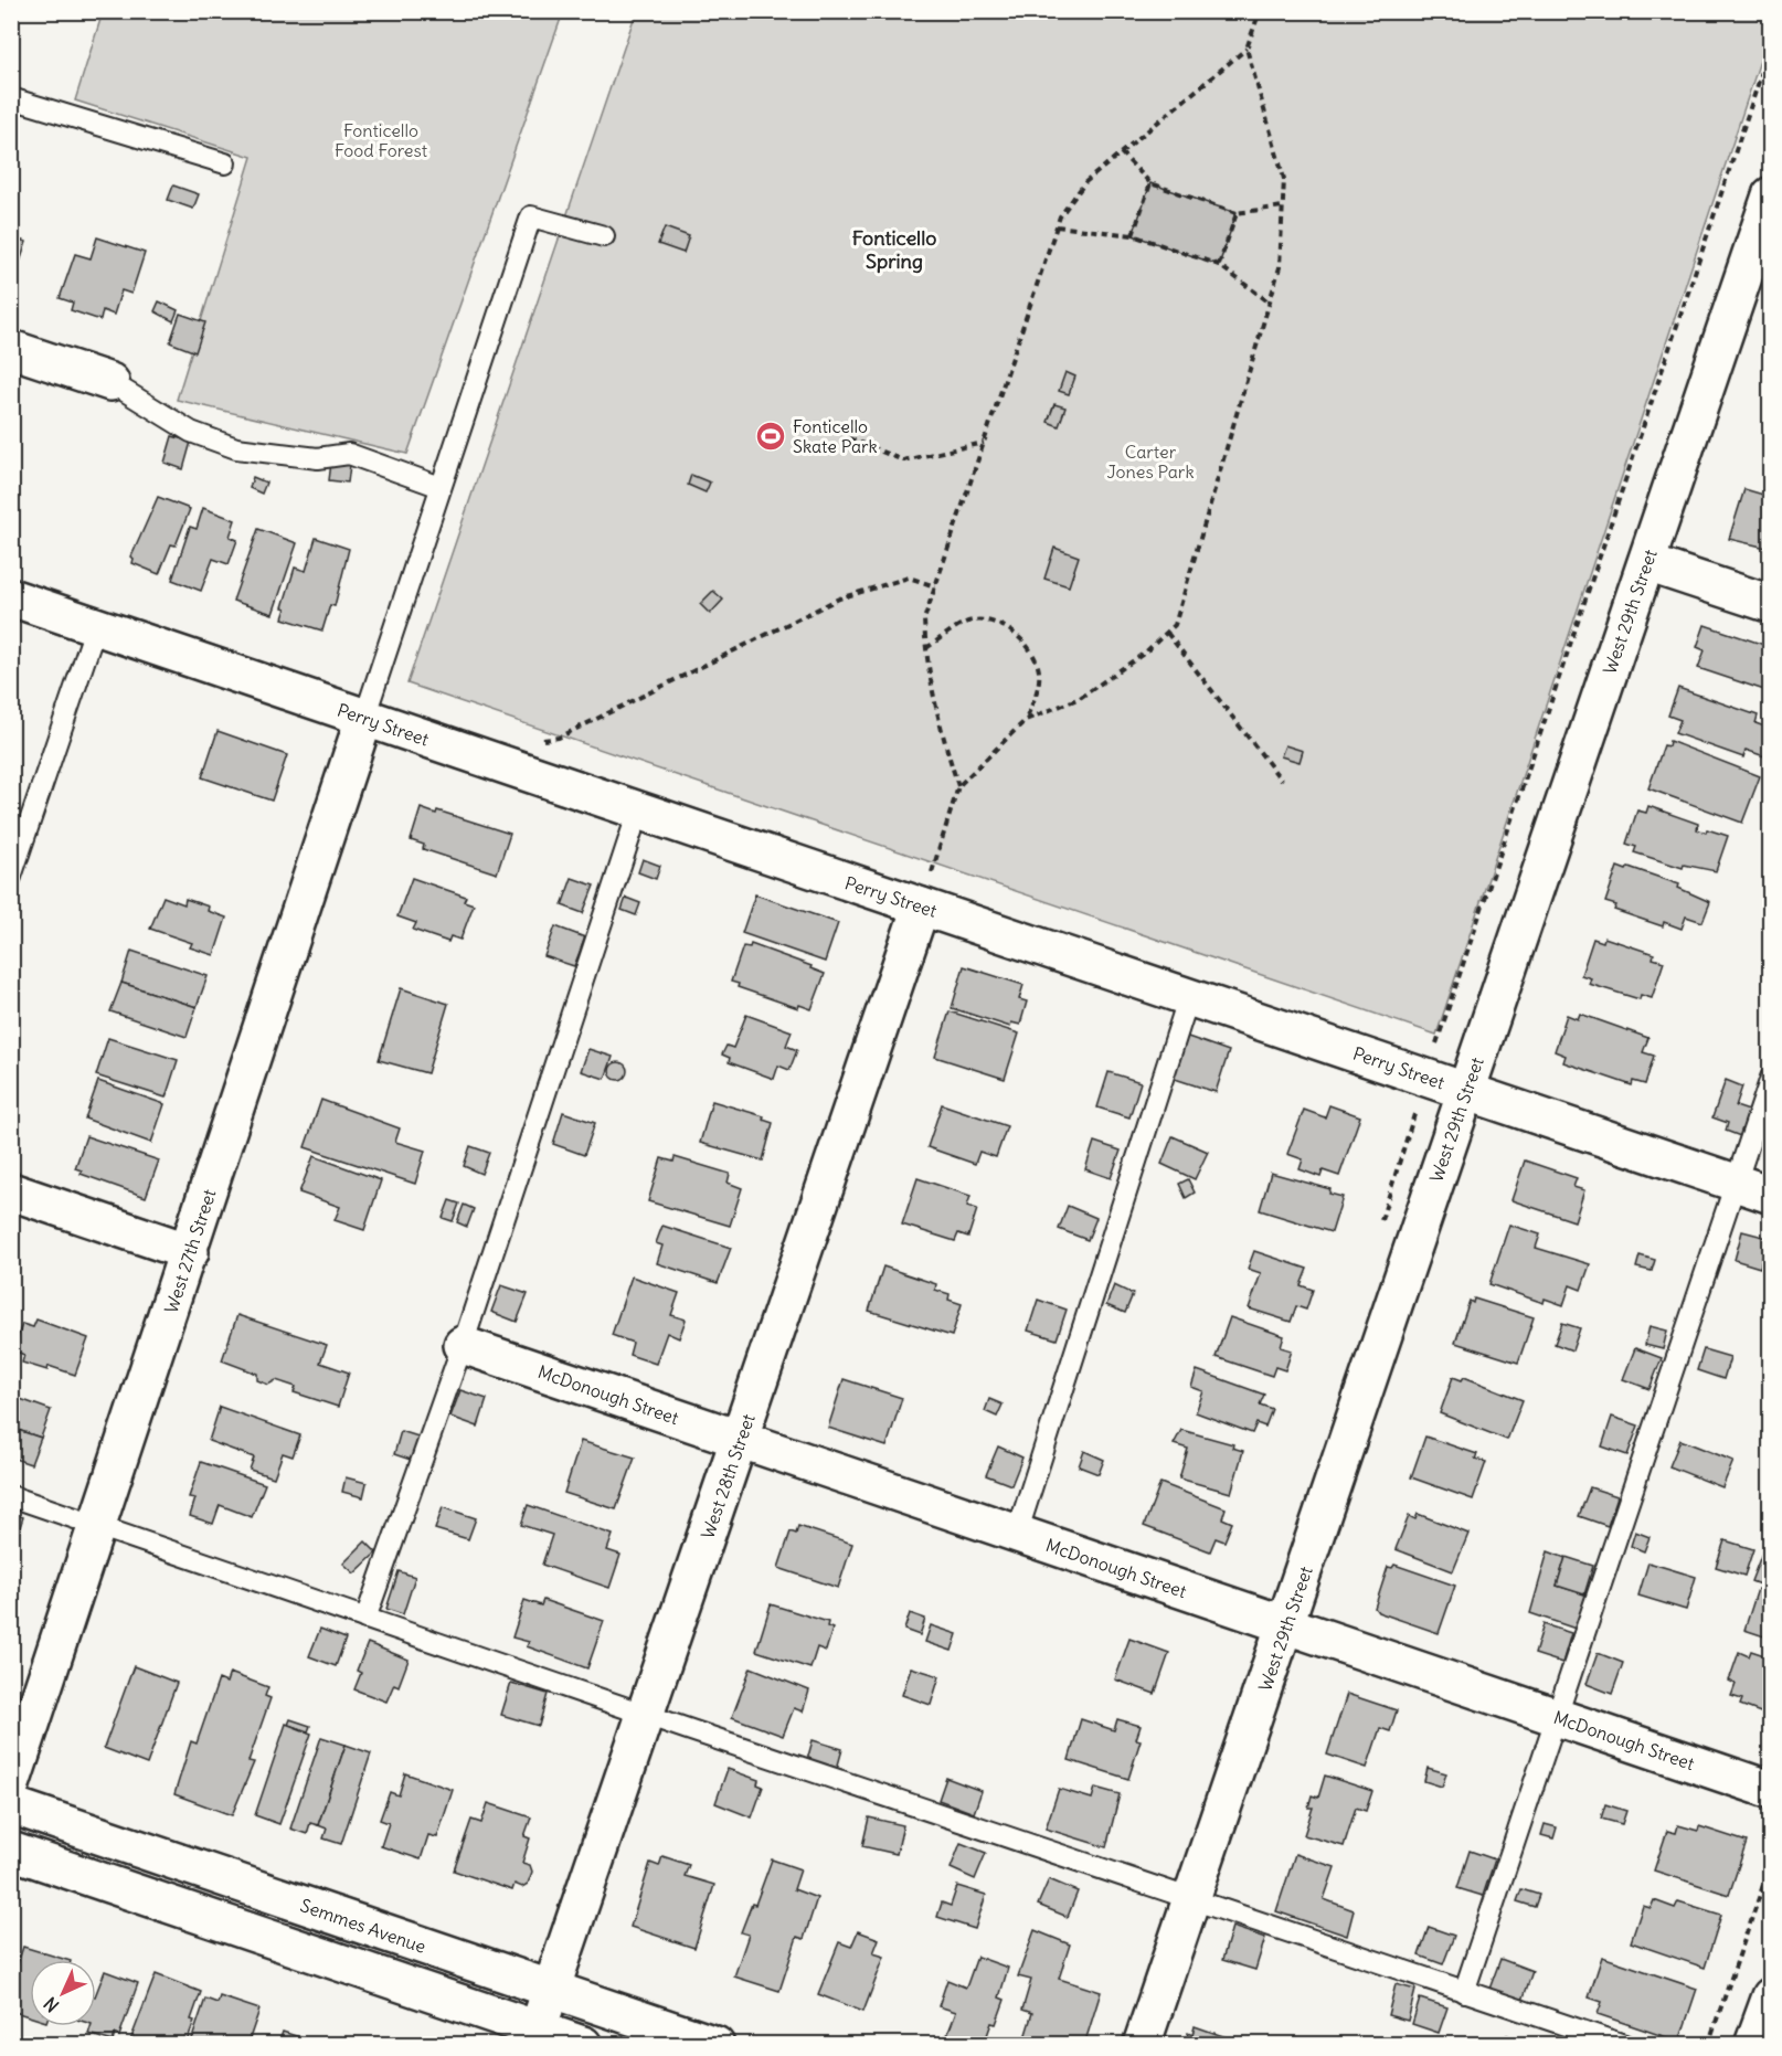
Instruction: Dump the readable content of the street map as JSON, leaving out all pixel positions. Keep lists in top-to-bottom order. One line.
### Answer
{"streets":{"street":["West 29th Street","Perry Street","West 27th Street","McDonough Street","West 28th Street","Semmes Avenue"]},"crossings":[["West 29th Street","Perry Street"],["West 29th Street","McDonough Street"],["Perry Street","West 27th Street"],["Perry Street","West 28th Street"],["McDonough Street","West 28th Street"],["West 28th Street","Semmes Avenue"]],"districts":["Fonticello Spring"],"parks":["Fonticello Food Forest","Carter Jones Park"],"places":{"sports":["Fonticello Skate Park"]},"north":"bottom left"}
